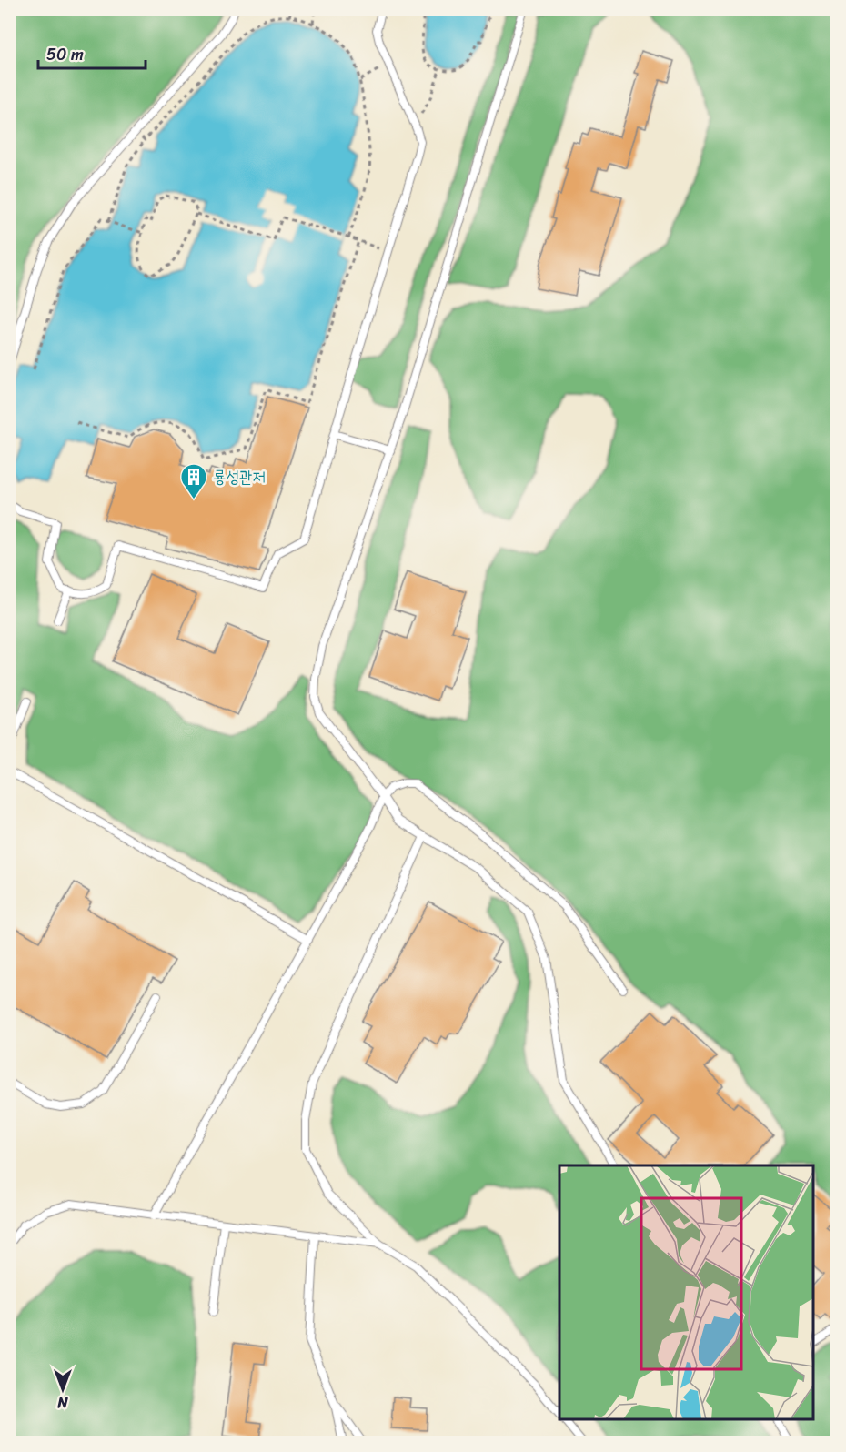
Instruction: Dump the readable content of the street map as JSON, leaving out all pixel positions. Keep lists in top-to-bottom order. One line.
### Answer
{"places":{"building":["룡성관저"]},"scale_bar":"50 m","north":"bottom"}
